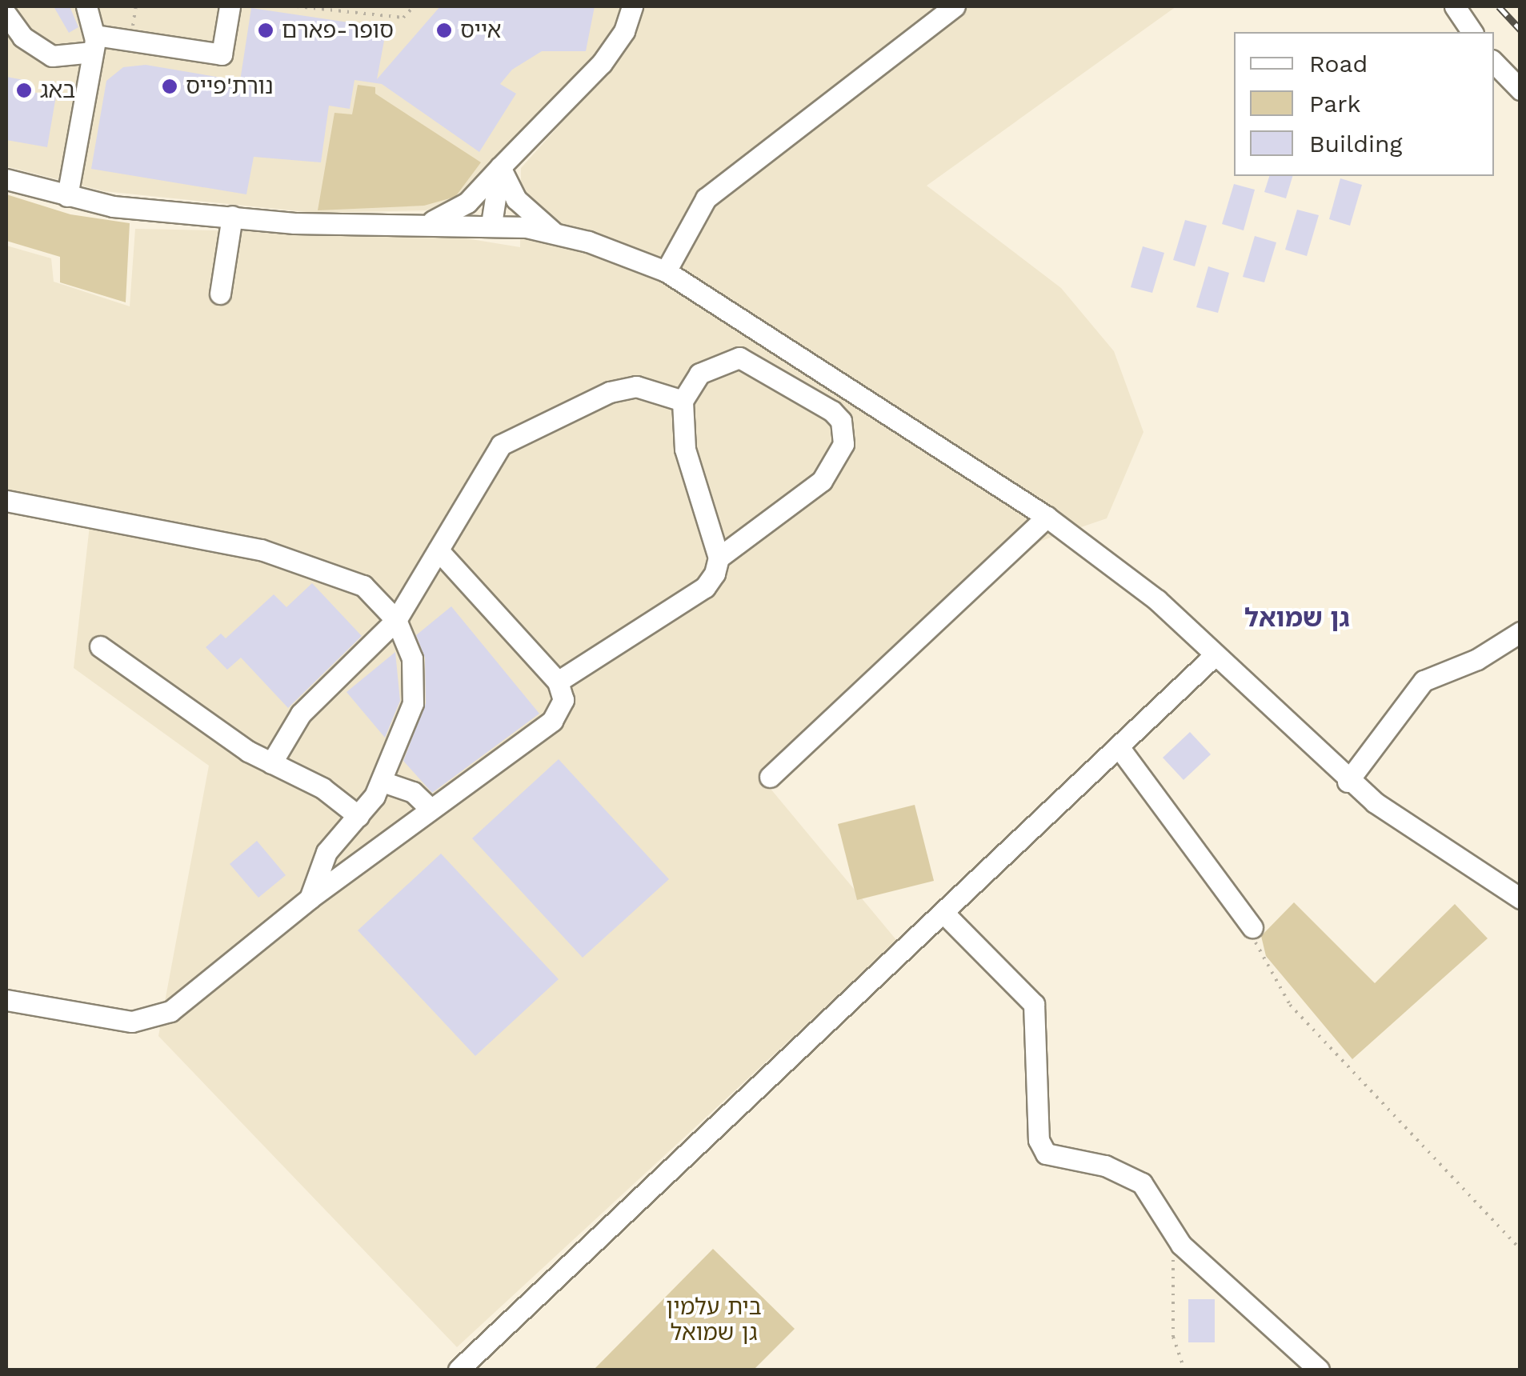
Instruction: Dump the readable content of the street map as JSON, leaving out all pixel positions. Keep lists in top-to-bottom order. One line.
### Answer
{"districts":["גן שמואל"],"parks":["בית עלמין גן שמואל"],"places":["סופר-פארם","אייס","נורת'פייס","באג"],"legend":["Road","Park","Building"]}
